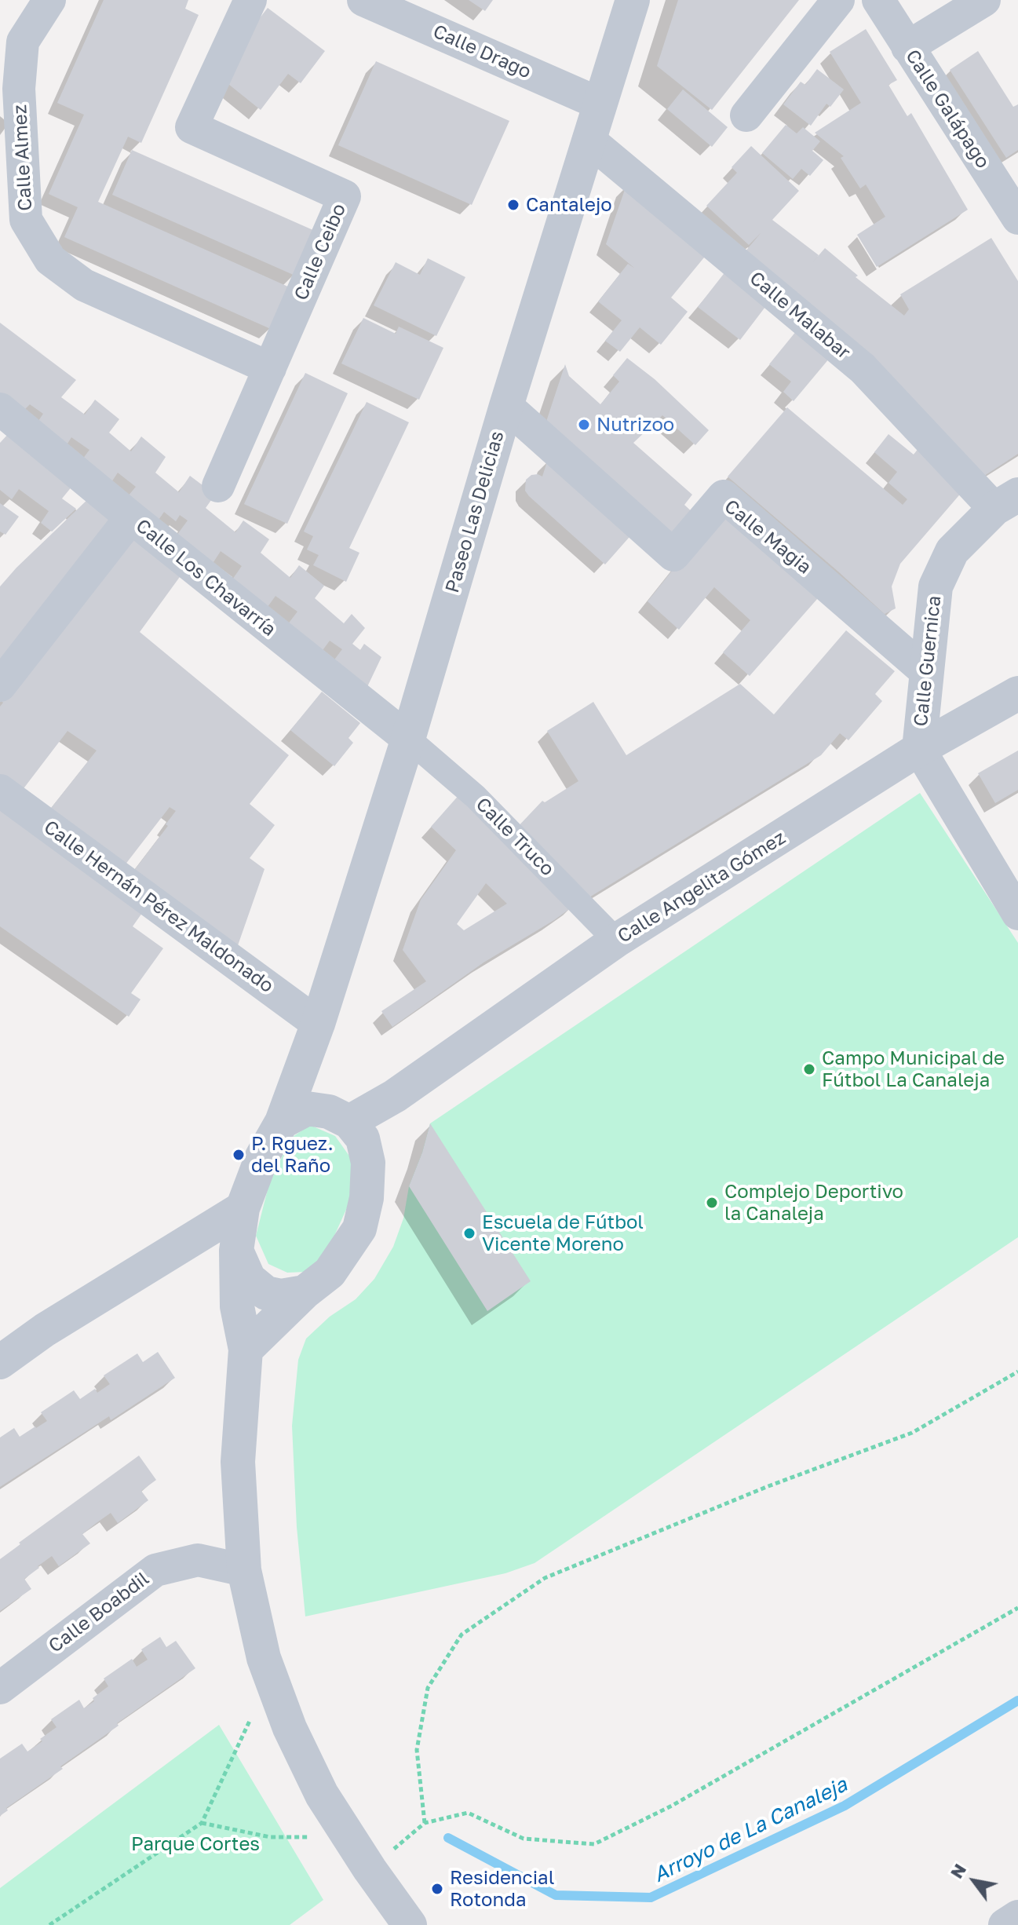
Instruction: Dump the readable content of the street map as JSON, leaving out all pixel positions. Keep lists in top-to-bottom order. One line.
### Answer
{"streets":{"street":["Calle Drago","Calle Galápago","Calle Almez","Calle Ceibo","Calle Malabar","Paseo Las Delicias","Calle Magia","Calle Los Chavarría","Calle Guernica","Calle Truco","Calle Angelita Gómez","Calle Hernán Pérez Maldonado","Calle Boabdil"]},"crossings":[["Calle Drago","Paseo Las Delicias"],["Calle Almez","Calle Ceibo"],["Calle Malabar","Paseo Las Delicias"],["Calle Malabar","Calle Guernica"],["Paseo Las Delicias","Calle Magia"],["Paseo Las Delicias","Calle Los Chavarría"],["Paseo Las Delicias","Calle Truco"],["Paseo Las Delicias","Calle Angelita Gómez"],["Paseo Las Delicias","Calle Hernán Pérez Maldonado"],["Calle Magia","Calle Guernica"],["Calle Los Chavarría","Calle Truco"],["Calle Guernica","Calle Angelita Gómez"],["Calle Truco","Calle Angelita Gómez"]],"water":["Arroyo de La Canaleja"],"parks":["Parque Cortes"],"places":["Cantalejo","Nutrizoo","Campo Municipal de Fútbol La Canaleja","P. Rguez. del Raño","Complejo Deportivo la Canaleja","Escuela de Fútbol Vicente Moreno","Residencial Rotonda"],"north":"top left"}
